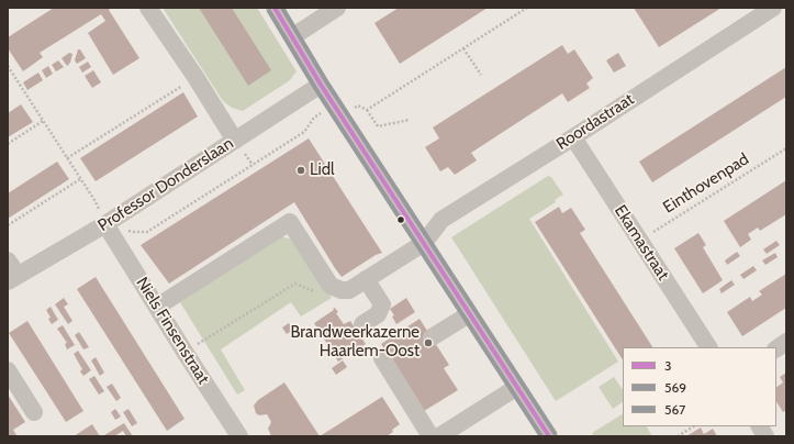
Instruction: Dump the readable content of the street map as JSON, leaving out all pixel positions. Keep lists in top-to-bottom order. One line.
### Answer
{"streets":{"street":["Roordastraat","Professor Donderslaan","Ekamastraat","Niels Finsenstraat"],"path":["Einthovenpad"]},"crossings":[["Roordastraat","Ekamastraat"],["Einthovenpad","Ekamastraat"],["Professor Donderslaan","Niels Finsenstraat"]],"places":["Lidl","Brandweerkazerne Haarlem-Oost"],"lines":["transit line 3","transit line 567","transit line 569"],"legend":["3","569","567"]}
